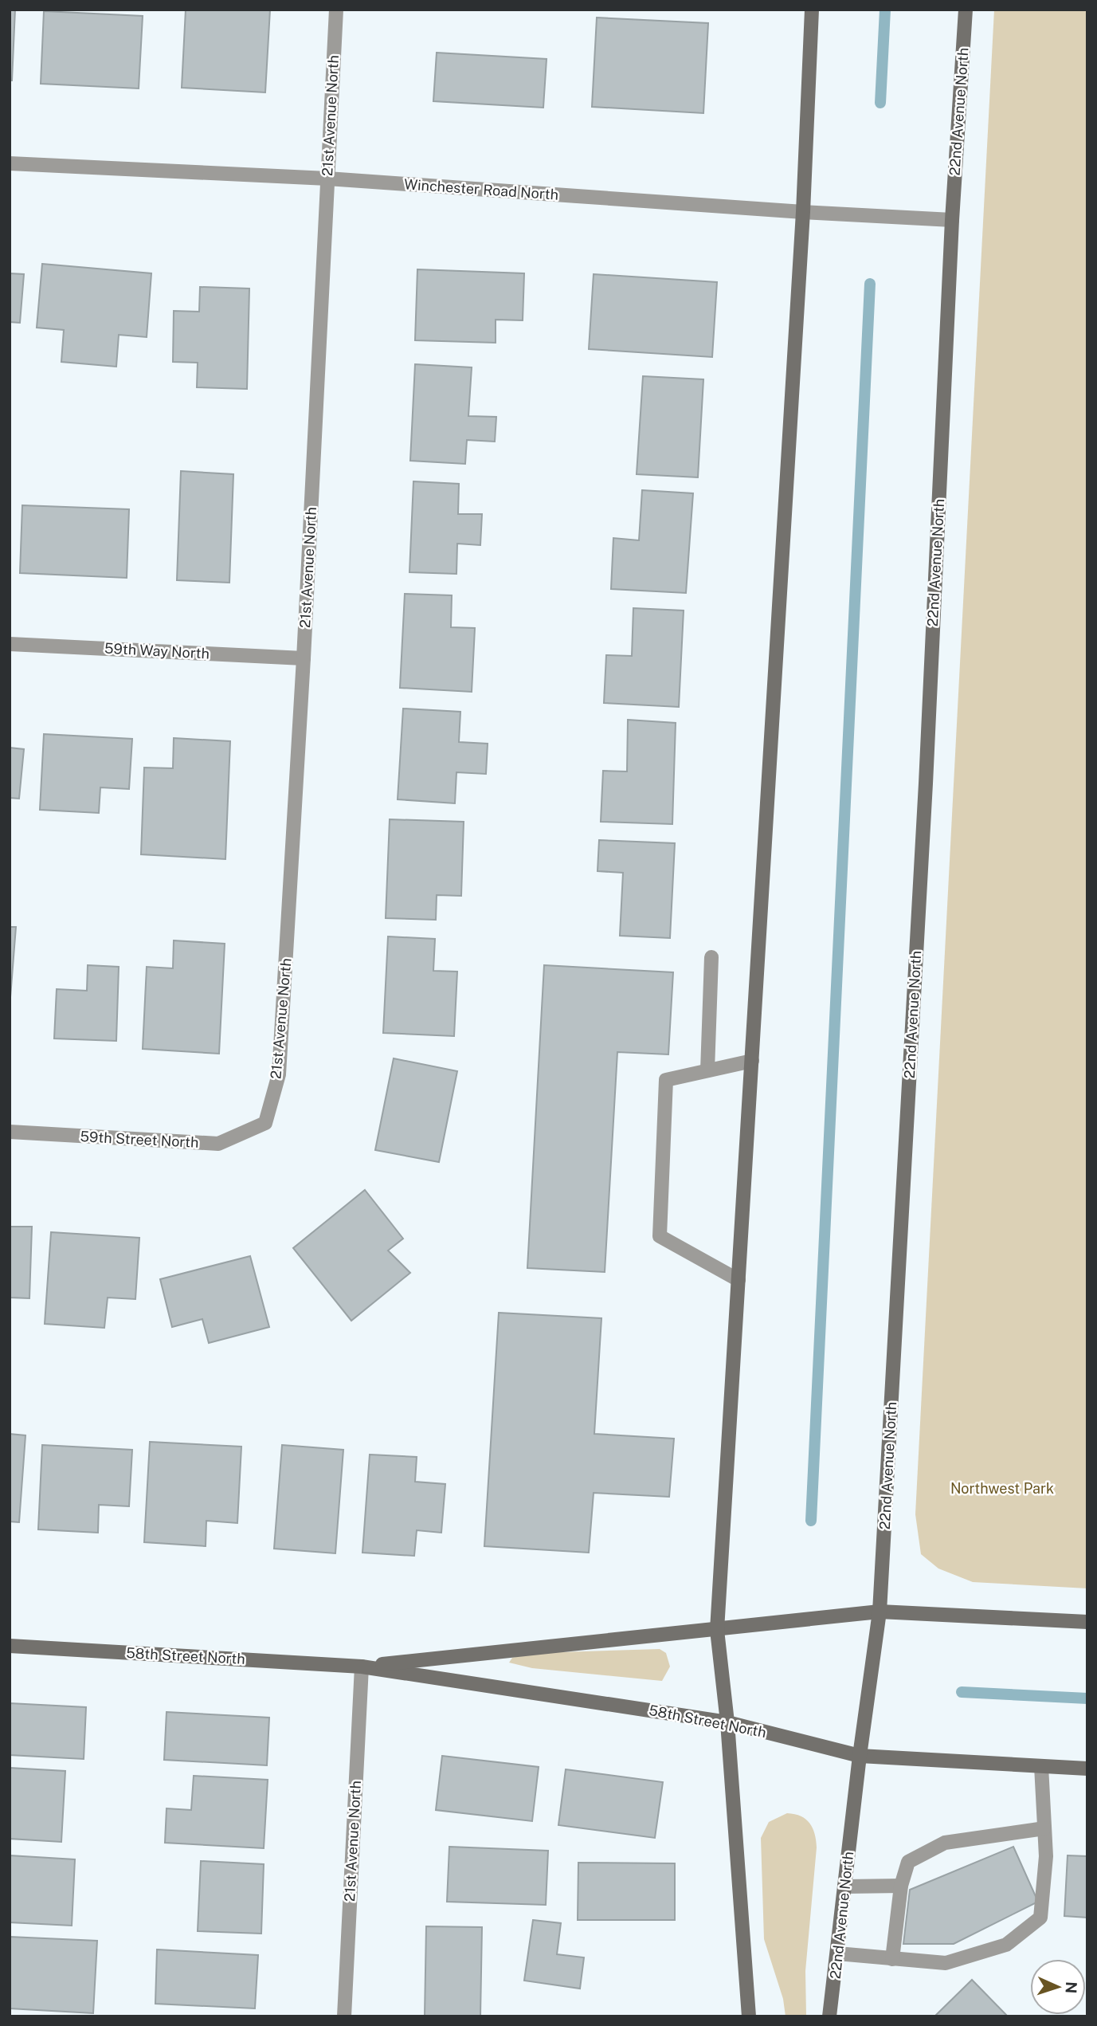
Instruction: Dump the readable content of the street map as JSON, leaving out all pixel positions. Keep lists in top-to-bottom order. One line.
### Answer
{"streets":{"main road":["22nd Avenue North","58th Street North"],"street":["21st Avenue North","Winchester Road North","59th Way North","59th Street North"]},"crossings":[["22nd Avenue North","Winchester Road North"],["22nd Avenue North","58th Street North"],["21st Avenue North","Winchester Road North"],["21st Avenue North","59th Way North"],["21st Avenue North","59th Street North"],["21st Avenue North","58th Street North"]],"parks":["Northwest Park"],"north":"right"}
